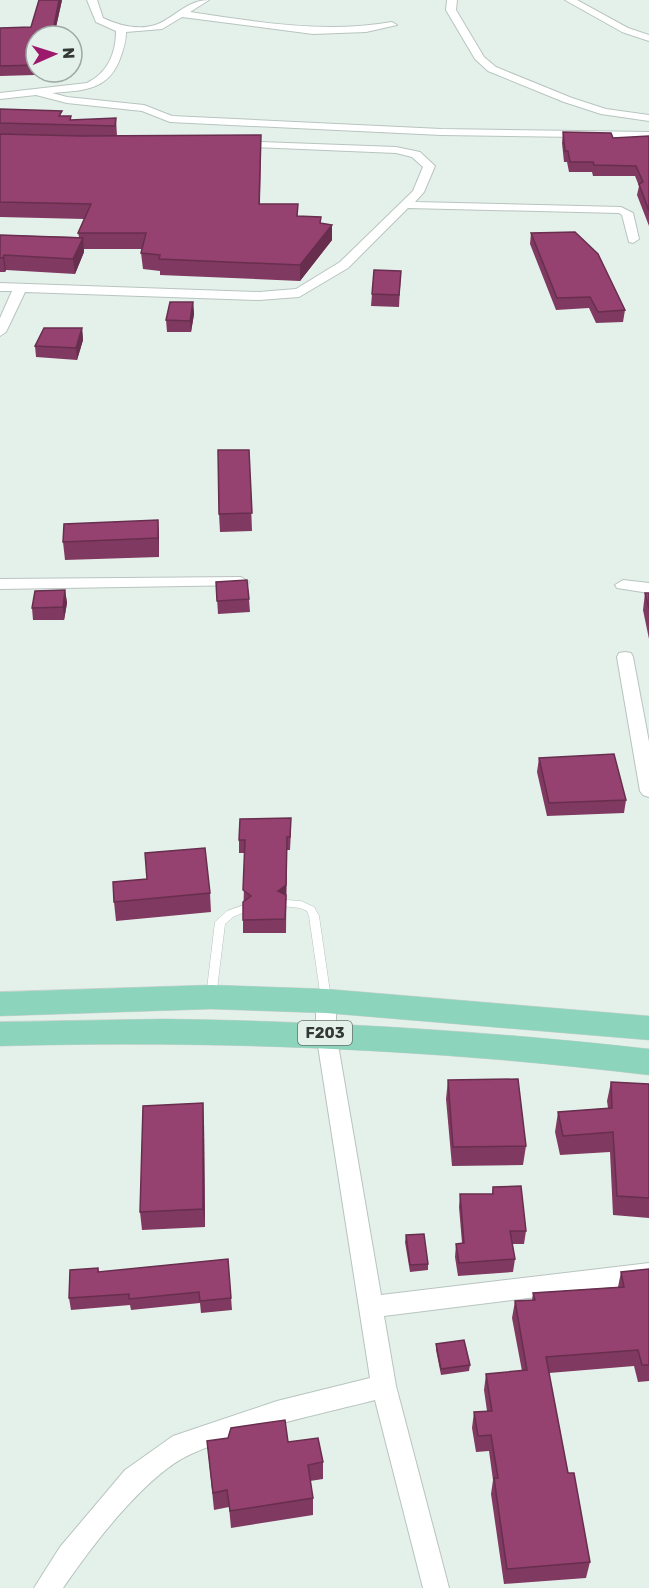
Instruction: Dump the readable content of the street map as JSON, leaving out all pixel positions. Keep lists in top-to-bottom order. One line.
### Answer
{"streets":{"main road":["F203"]},"north":"right"}
